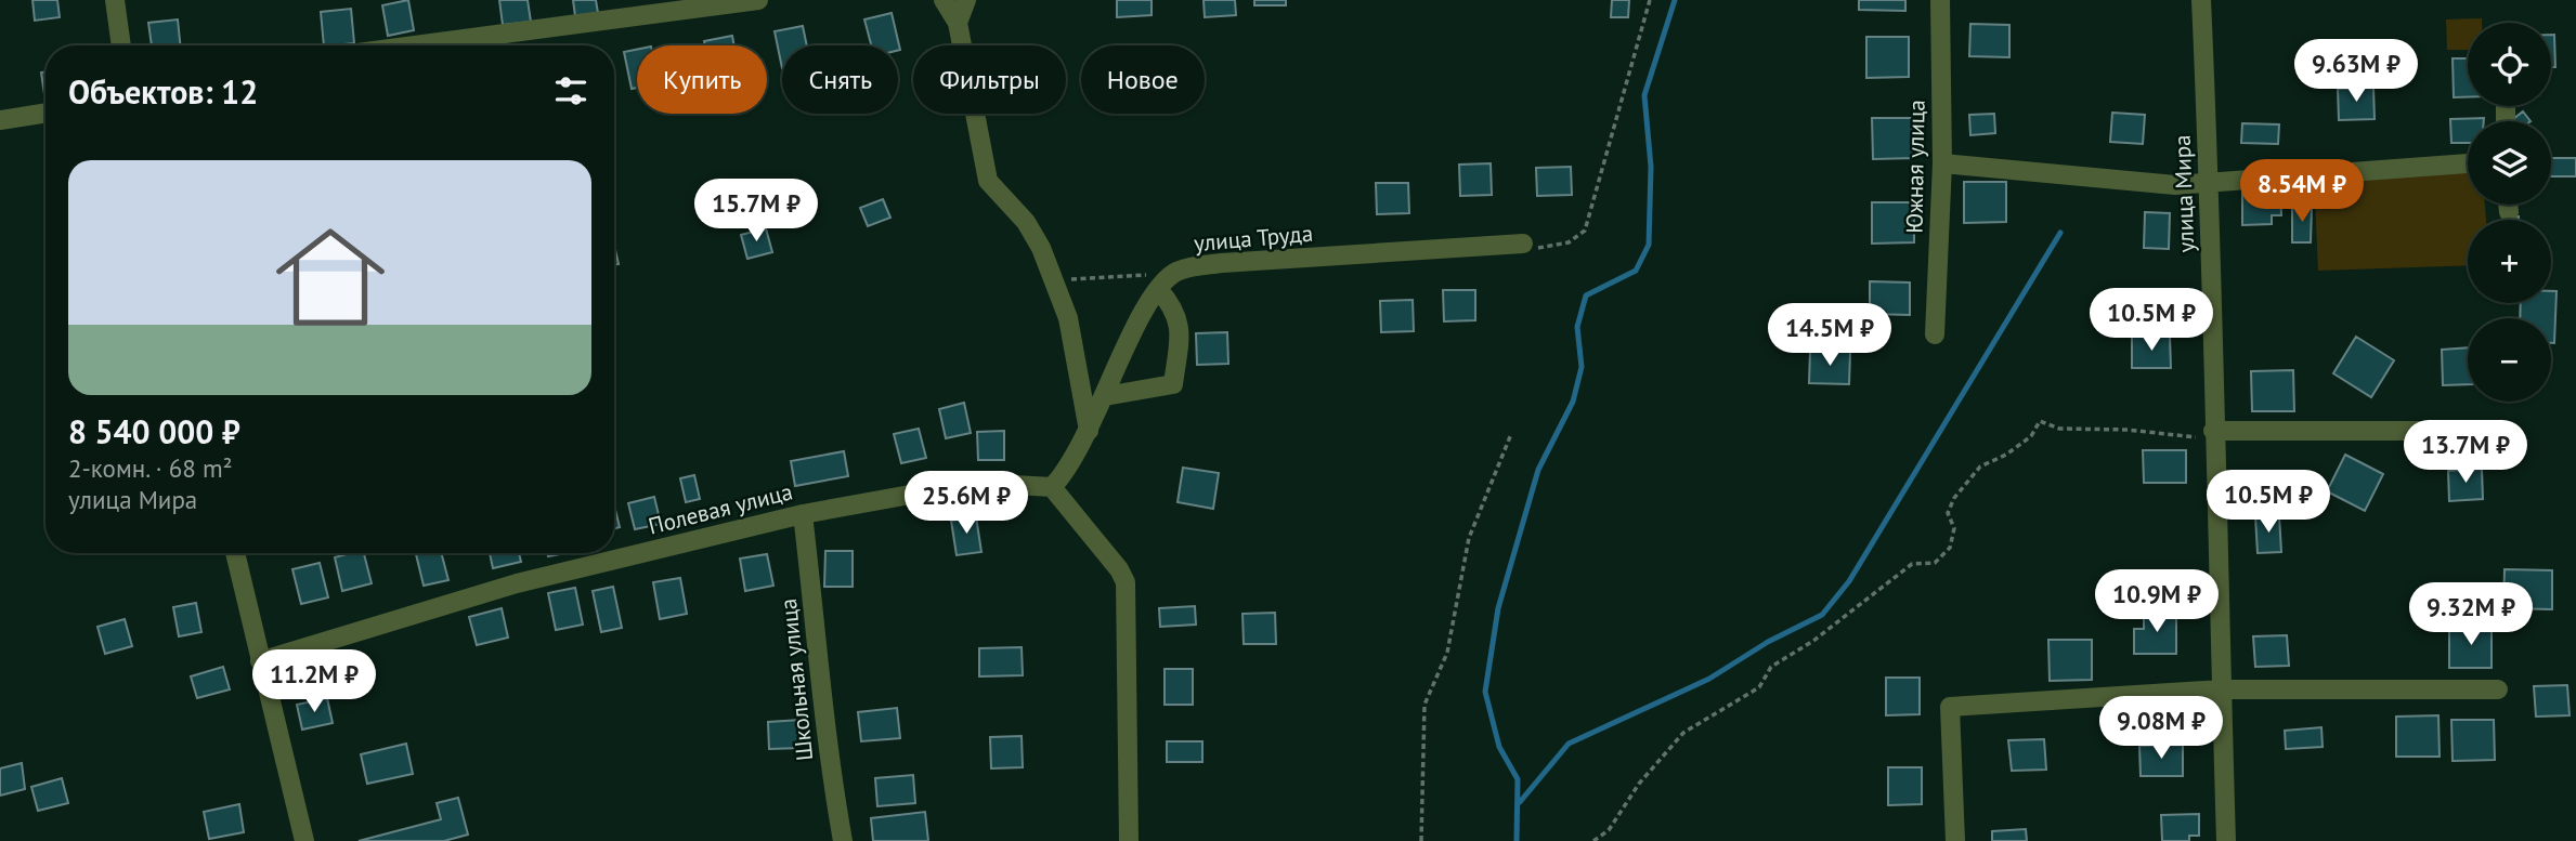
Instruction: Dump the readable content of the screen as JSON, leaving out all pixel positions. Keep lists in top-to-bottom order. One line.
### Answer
{"streets":{"street":["Южная улица","улица Мира","улица Труда","Полевая улица","Школьная улица"]},"crossings":[["улица Труда","Полевая улица"],["Полевая улица","Школьная улица"]],"page":{"map_buttons":["+","−"],"price":["9.63M ₽","8.54M ₽","15.7M ₽","10.5M ₽","14.5M ₽","13.7M ₽","10.5M ₽","25.6M ₽","10.9M ₽","9.32M ₽","11.2M ₽","9.08M ₽"],"chip":["Купить","Снять","Фильтры","Новое"],"heading":"Объектов: 12","list":[{"name":"8 540 000 ₽","note":"2-комн. · 68 m² · улица Мира"}]}}
